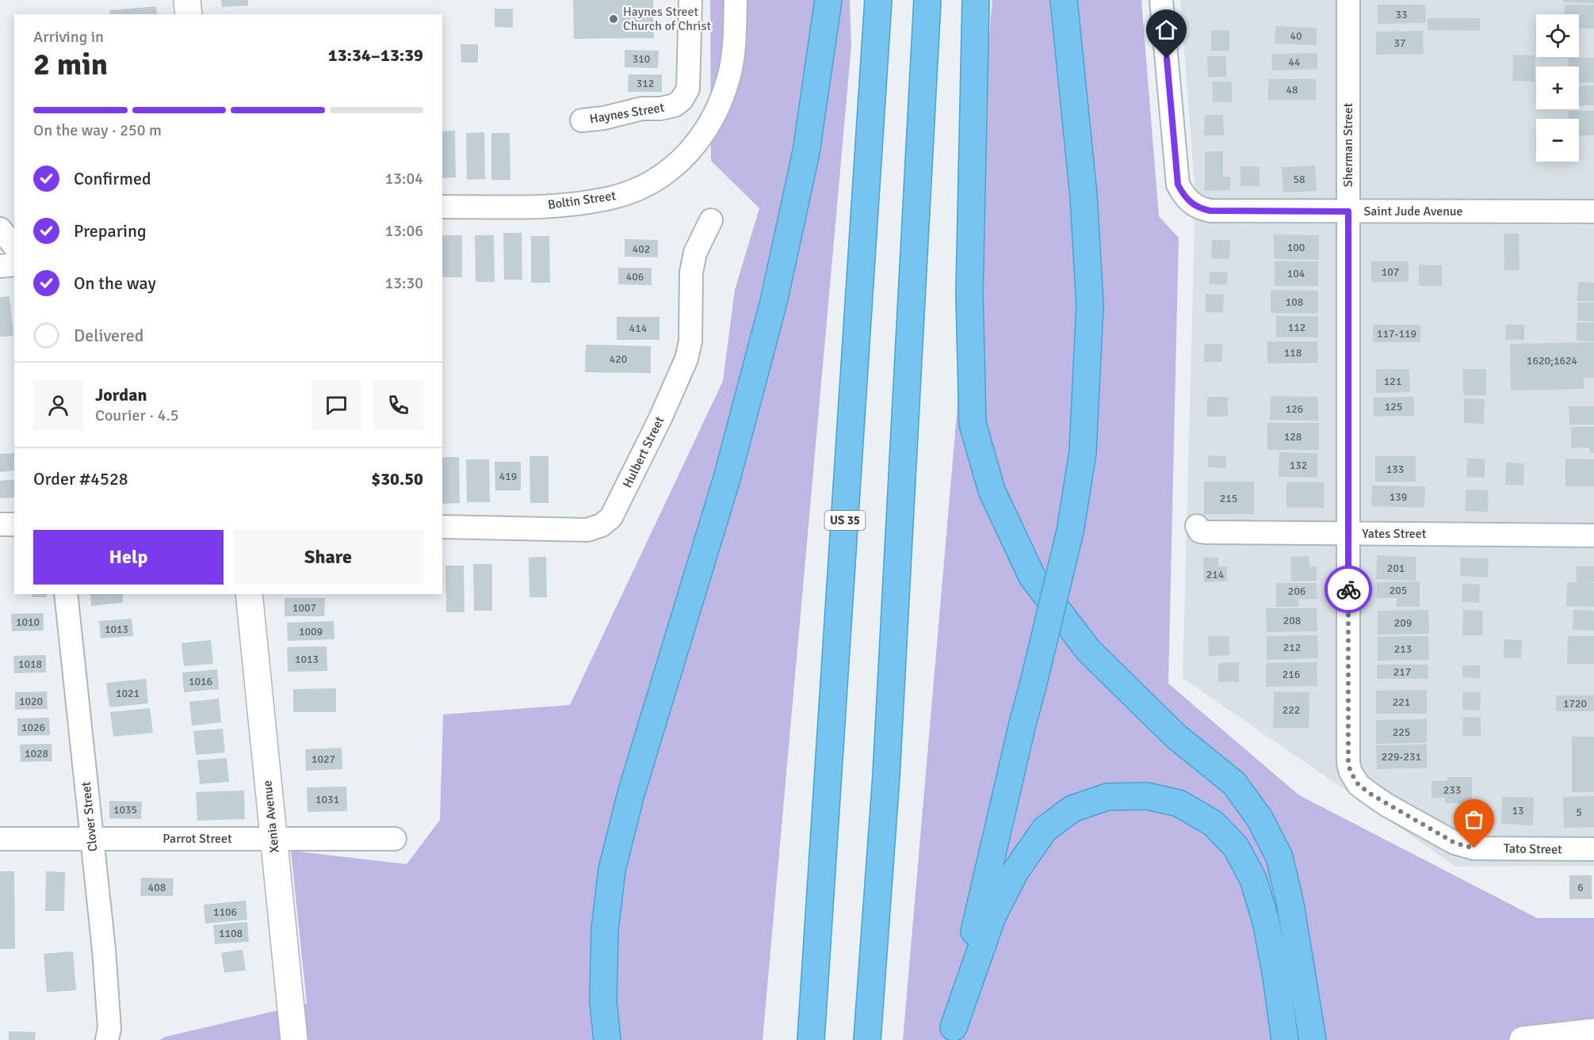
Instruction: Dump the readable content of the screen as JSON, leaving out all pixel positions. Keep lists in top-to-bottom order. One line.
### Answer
{"streets":{"highway":["US 35"],"street":["Haynes Street","Sherman Street","Boltin Street","Saint Jude Avenue","Hulbert Street","Yates Street","Clover Street","Xenia Avenue","Parrot Street","Tato Street"]},"crossings":[["Sherman Street","Saint Jude Avenue"],["Sherman Street","Yates Street"],["Sherman Street","Tato Street"],["Clover Street","Parrot Street"],["Xenia Avenue","Parrot Street"]],"places":["Haynes Street Church of Christ"],"house_numbers":["33","40","37","310","44","312","48","58","100","402","107","104","406","108","112","414","117-119","118","420","1620;1624","121","125","126","128","132","133","419","139","215","201","214","205","206","1007","208","1010","209","1013","1009","212","213","1013","1018","217","216","1016","1021","1020","221","1720","222","1026","225","1028","229-231","1027","233","1031","1035","13","5","408","6","1106","1108"],"page":{"map_buttons":["+","−"],"heading":["2 min","Arriving in","13:34–13:39"],"panel":["Jordan","Courier · 4.5","Order #4528","$30.50"],"bar":"On the way · 250 m","list":[["Confirmed","13:04"],["Preparing","13:06"],["On the way","13:30"],"Delivered"],"buttons":["Help","Share"]}}
